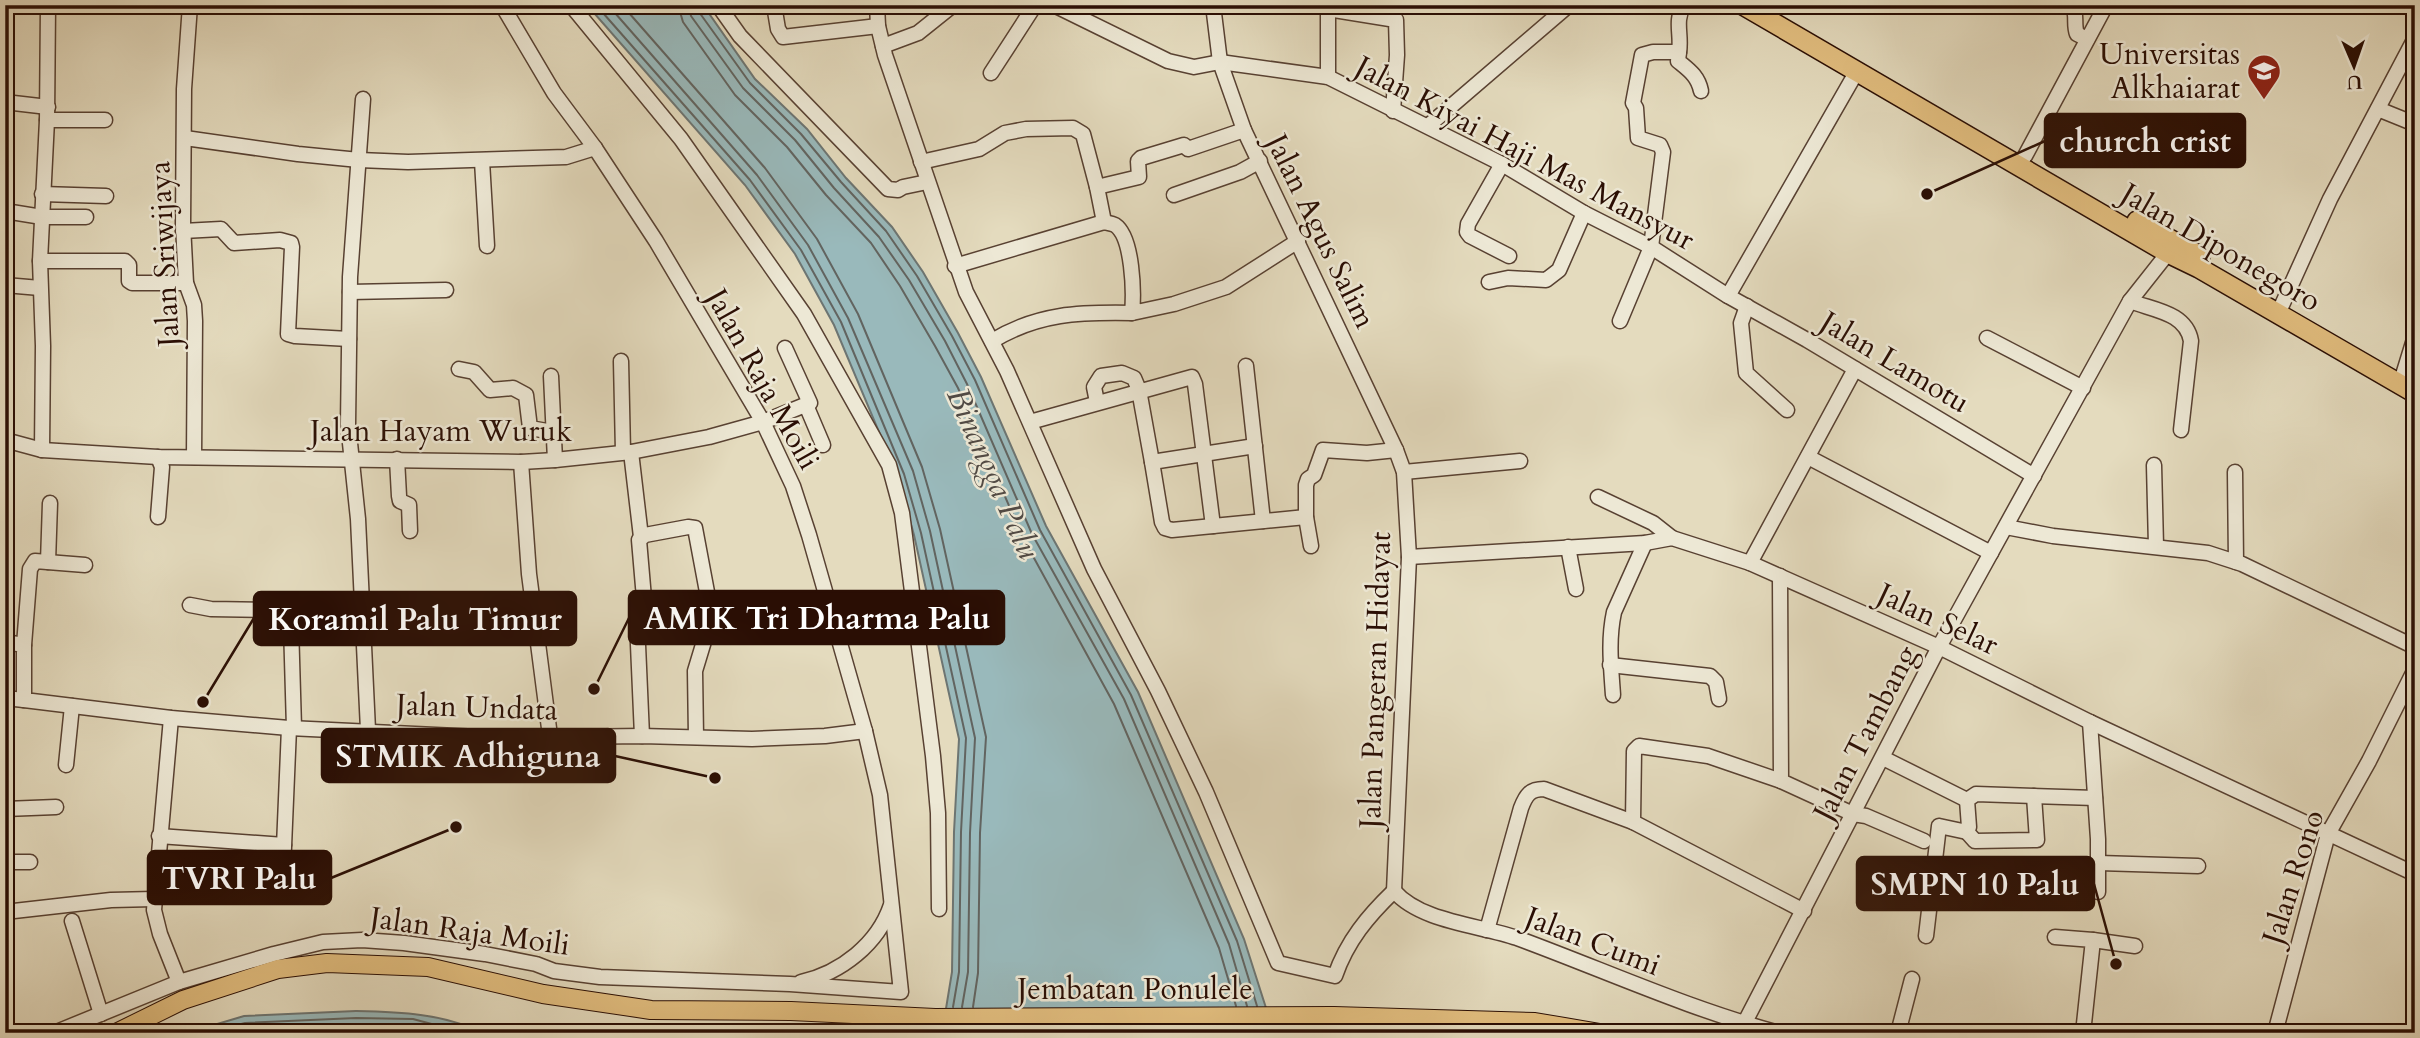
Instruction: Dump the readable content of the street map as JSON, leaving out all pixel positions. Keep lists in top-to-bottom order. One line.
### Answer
{"streets":{"highway":["Jalan Diponegoro"],"main road":["Jembatan Ponulele"],"street":["Jalan Kiyai Haji Mas Mansyur","Jalan Agus Salim","Jalan Sriwijaya","Jalan Lamotu","Jalan Raja Moili","Jalan Hayam Wuruk","Jalan Selar","Jalan Pangeran Hidayat","Jalan Undata","Jalan Tambang","Jalan Rono","Jalan Cumi"]},"crossings":[["Jalan Kiyai Haji Mas Mansyur","Jalan Agus Salim"],["Jalan Kiyai Haji Mas Mansyur","Jalan Lamotu"],["Jalan Agus Salim","Jalan Pangeran Hidayat"],["Jalan Diponegoro","Jalan Tambang"],["Jalan Sriwijaya","Jalan Hayam Wuruk"],["Jalan Lamotu","Jalan Tambang"],["Jalan Raja Moili","Jalan Hayam Wuruk"],["Jalan Raja Moili","Jalan Undata"],["Jalan Selar","Jalan Pangeran Hidayat"],["Jalan Selar","Jalan Tambang"],["Jalan Selar","Jalan Rono"],["Jalan Pangeran Hidayat","Jalan Cumi"],["Jalan Tambang","Jalan Cumi"]],"water":["Binangga Palu"],"places":{"school or university":["Universitas Alkhaiarat"],"other":["church crist","AMIK Tri Dharma Palu","Koramil Palu Timur","STMIK Adhiguna","TVRI Palu","SMPN 10 Palu"]},"north":"bottom"}
